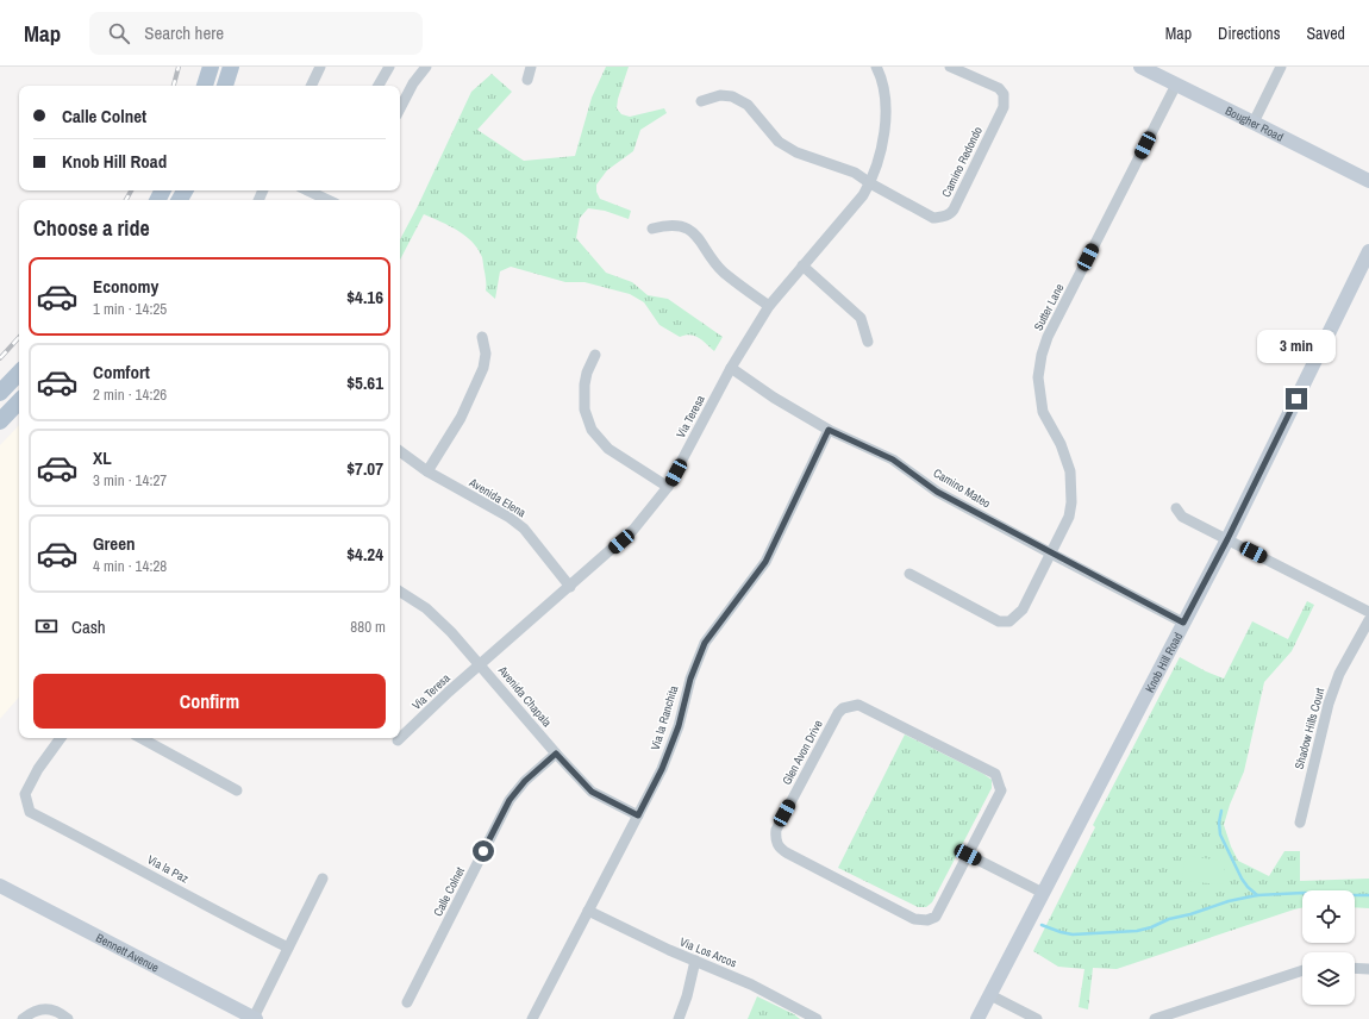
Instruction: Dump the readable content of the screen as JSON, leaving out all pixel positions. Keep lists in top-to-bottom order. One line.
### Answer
{"streets":{"street":["Bougher Road","Camino Redondo","Sutter Lane","Via Teresa","Camino Mateo","Avenida Elena","Knob Hill Road","Avenida Chapala","Via la Ranchita","Shadow Hills Court","Glen Avon Drive","Via la Paz","Calle Colnet","Bennett Avenue","Via Los Arcos"]},"crossings":[["Bougher Road","Sutter Lane"],["Camino Redondo","Via Teresa"],["Sutter Lane","Camino Mateo"],["Via Teresa","Camino Mateo"],["Via Teresa","Avenida Elena"],["Via Teresa","Avenida Chapala"],["Camino Mateo","Knob Hill Road"],["Camino Mateo","Via la Ranchita"],["Avenida Chapala","Via la Ranchita"],["Avenida Chapala","Calle Colnet"],["Via la Ranchita","Via Los Arcos"]],"page":{"header":"Map","search":"Search here","nav":["Map","Directions","Saved"],"banner":["Calle Colnet","Knob Hill Road"],"heading":"Choose a ride","list":[{"name":"Economy","note":"1 min · 14:25","value":"$4.16"},{"name":"Comfort","note":"2 min · 14:26","value":"$5.61"},{"name":"XL","note":"3 min · 14:27","value":"$7.07"},{"name":"Green","note":"4 min · 14:28","value":"$4.24"}],"bubble":"3 min","pay":["Cash","880 m"],"buttons":"Confirm"}}
